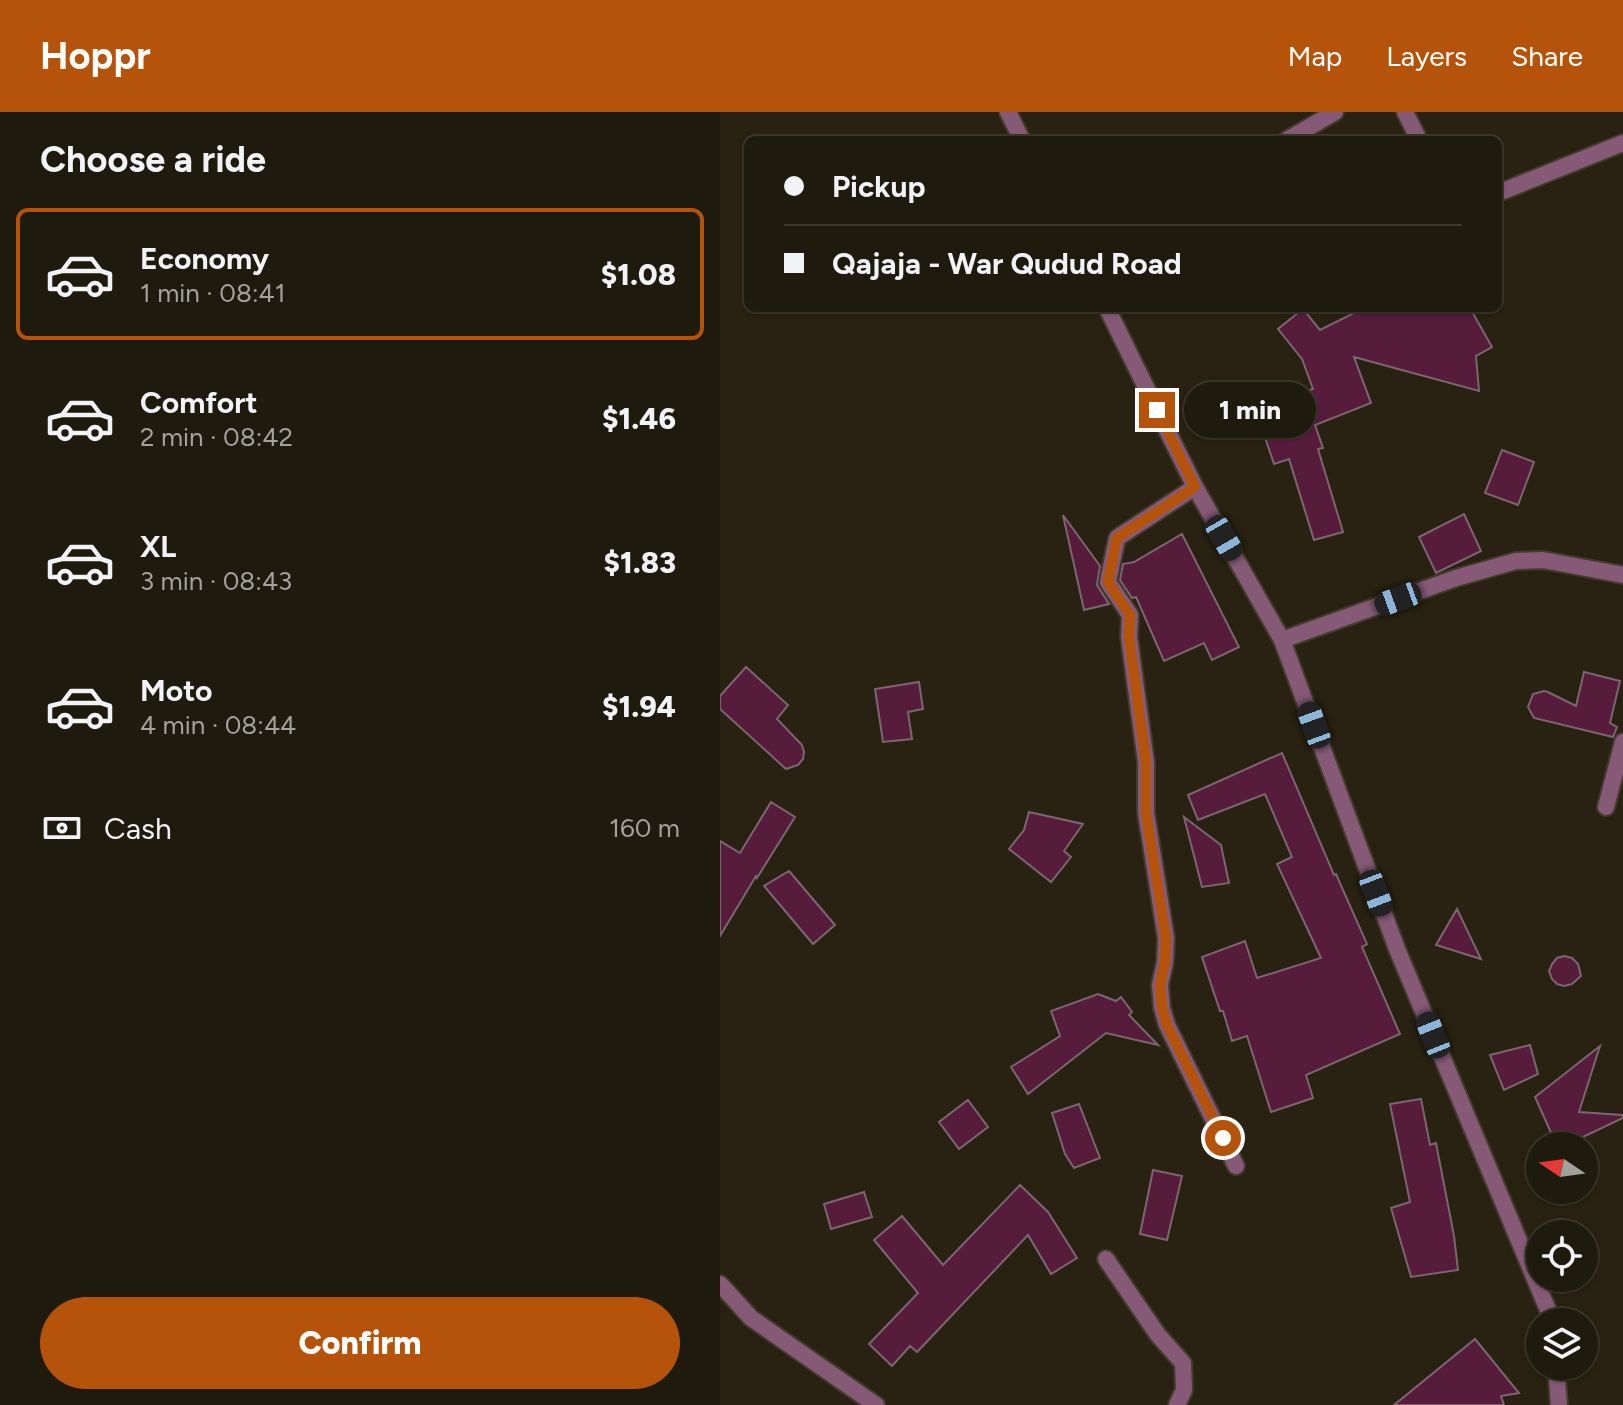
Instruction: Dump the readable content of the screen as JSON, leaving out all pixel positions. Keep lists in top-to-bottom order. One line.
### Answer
{"north":"left","page":{"header":"Hoppr","nav":["Map","Layers","Share"],"heading":"Choose a ride","banner":["Pickup","Qajaja - War Qudud Road"],"list":[{"name":"Economy","note":"1 min · 08:41","value":"$1.08"},{"name":"Comfort","note":"2 min · 08:42","value":"$1.46"},{"name":"XL","note":"3 min · 08:43","value":"$1.83"},{"name":"Moto","note":"4 min · 08:44","value":"$1.94"}],"bubble":"1 min","pay":["Cash","160 m"],"buttons":"Confirm"}}
